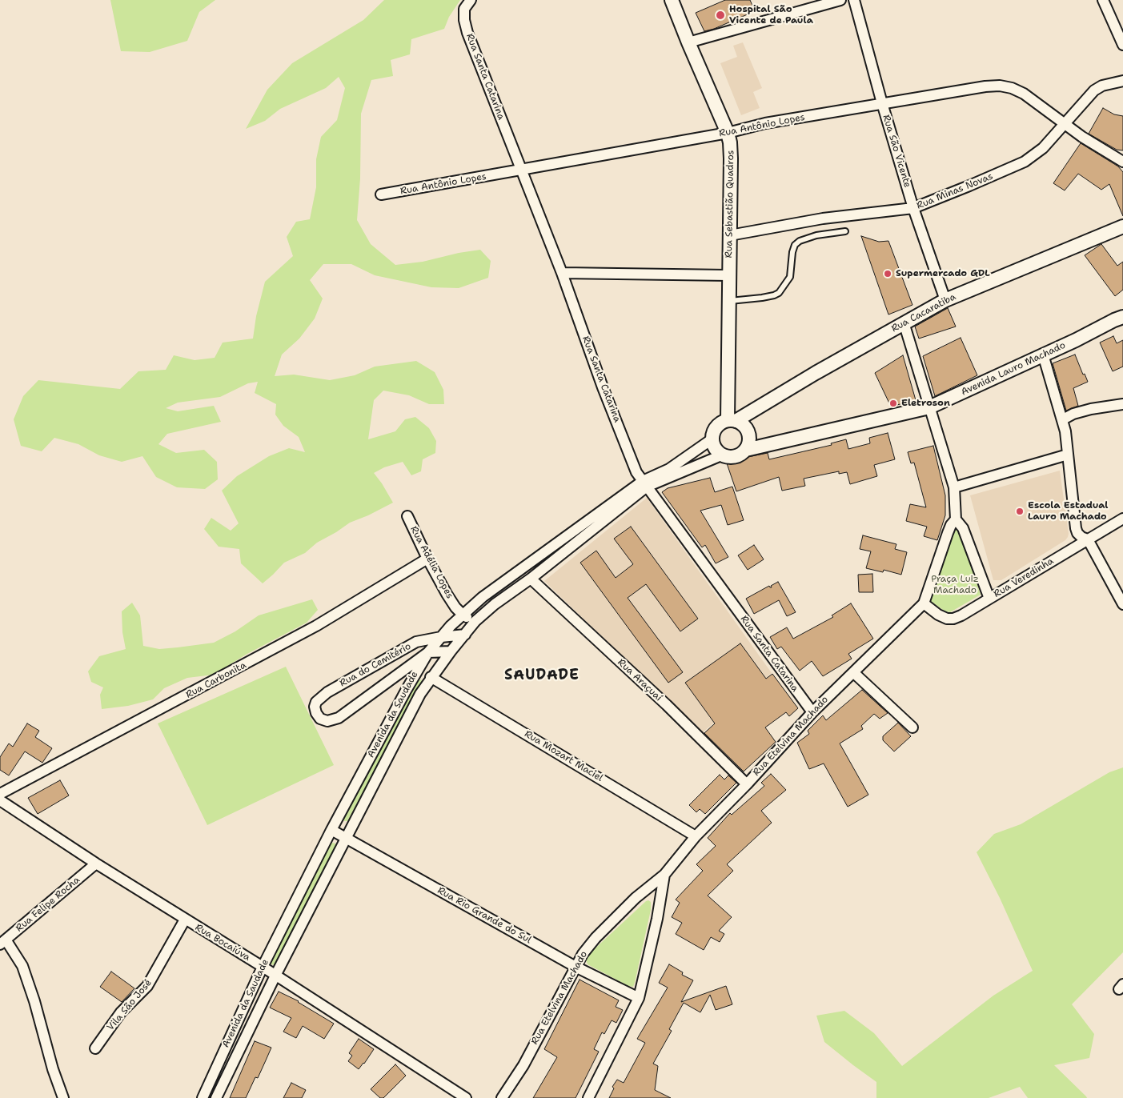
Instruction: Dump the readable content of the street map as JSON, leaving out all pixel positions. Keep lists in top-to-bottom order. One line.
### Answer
{"streets":{"street":["Rua Santa Catarina","Rua Antônio Lopes","Rua São Vicente","Rua Minas Novas","Rua Sebastião Quadros","Rua Cacaratiba","Avenida Lauro Machado","Rua Adélia Lopes","Rua Veredinha","Rua do Cemitério","Rua Carbonita","Rua Araçuaí","Avenida da Saudade","Rua Etelvina Machado","Rua Mozart Maciel","Rua Felipe Rocha","Rua Rio Grande do Sul","Rua Bocaiúva","Vila São José"]},"crossings":[["Rua Santa Catarina","Rua Antônio Lopes"],["Rua Santa Catarina","Avenida da Saudade"],["Rua Santa Catarina","Rua Etelvina Machado"],["Rua Antônio Lopes","Rua São Vicente"],["Rua Antônio Lopes","Rua Minas Novas"],["Rua Antônio Lopes","Rua Sebastião Quadros"],["Rua São Vicente","Rua Minas Novas"],["Rua São Vicente","Rua Cacaratiba"],["Rua Minas Novas","Rua Sebastião Quadros"],["Rua Sebastião Quadros","Rua Cacaratiba"],["Rua Sebastião Quadros","Avenida Lauro Machado"],["Rua Sebastião Quadros","Avenida da Saudade"],["Rua Cacaratiba","Avenida Lauro Machado"],["Rua Cacaratiba","Avenida da Saudade"],["Avenida Lauro Machado","Avenida da Saudade"],["Rua Adélia Lopes","Rua Carbonita"],["Rua Adélia Lopes","Avenida da Saudade"],["Rua Veredinha","Rua Etelvina Machado"],["Rua do Cemitério","Avenida da Saudade"],["Rua Araçuaí","Avenida da Saudade"],["Rua Araçuaí","Rua Etelvina Machado"],["Avenida da Saudade","Rua Mozart Maciel"],["Avenida da Saudade","Rua Rio Grande do Sul"],["Avenida da Saudade","Rua Bocaiúva"],["Rua Etelvina Machado","Rua Mozart Maciel"],["Rua Etelvina Machado","Rua Rio Grande do Sul"],["Rua Felipe Rocha","Rua Bocaiúva"],["Rua Bocaiúva","Vila São José"]],"districts":["SAUDADE"],"parks":["Praça Luiz Machado"],"places":["Hospital São Vicente de Paula","Supermercado GDL","Eletroson","Escola Estadual Lauro Machado"]}
